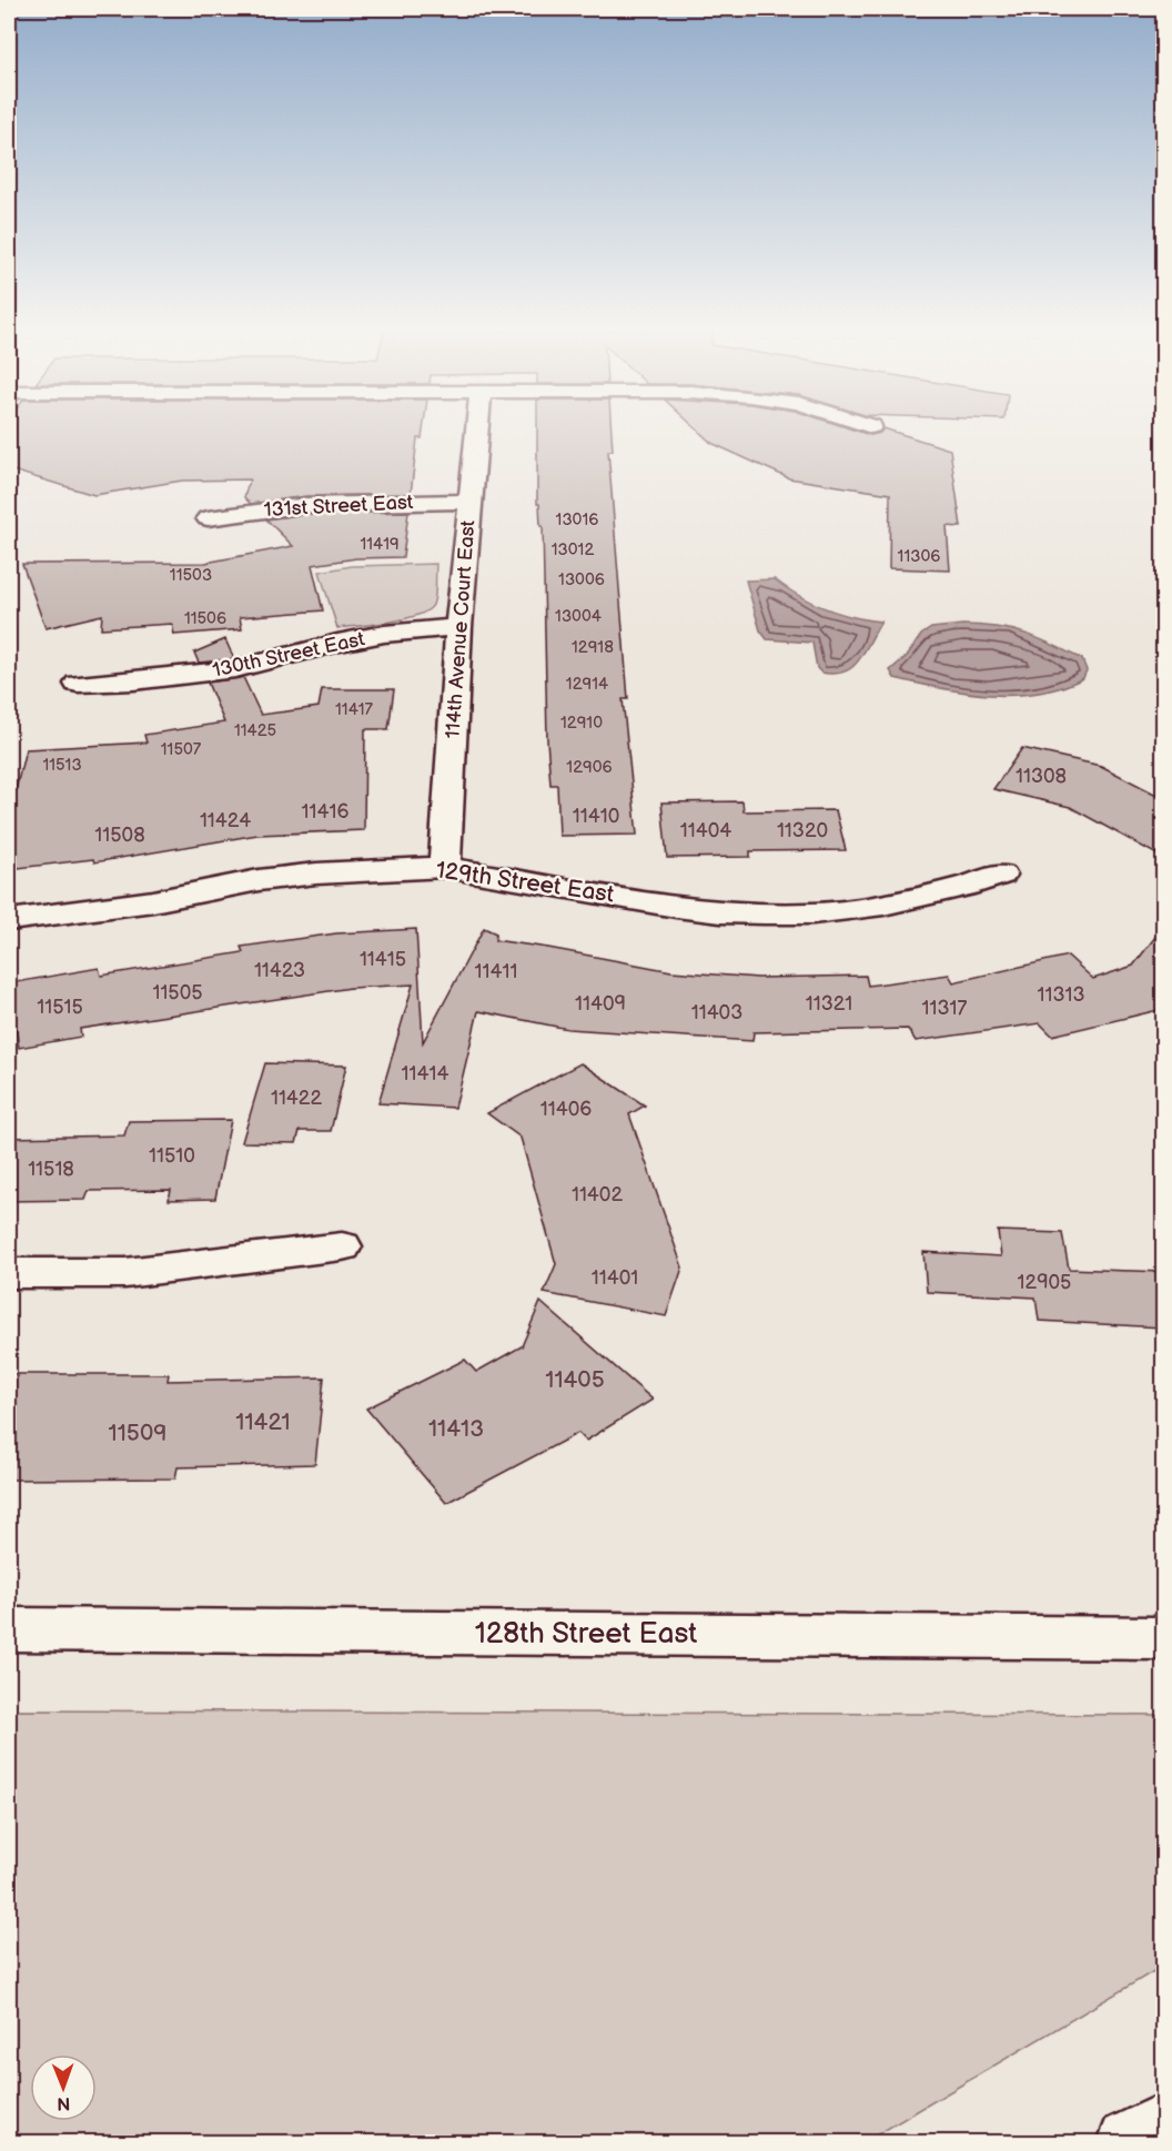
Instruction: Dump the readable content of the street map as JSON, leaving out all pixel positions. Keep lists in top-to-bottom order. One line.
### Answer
{"streets":{"street":["131st Street East","114th Avenue Court East","130th Street East","129th Street East","128th Street East"]},"crossings":[["131st Street East","114th Avenue Court East"],["114th Avenue Court East","130th Street East"],["114th Avenue Court East","129th Street East"]],"house_numbers":["13016","11419","13012","11306","11503","13006","13004","11506","12918","12914","11417","12910","11425","11507","11513","12906","11308","11416","11410","11424","11404","11320","11508","11415","11423","11411","11505","11313","11409","11321","11515","11317","11403","11414","11422","11406","11510","11518","11402","11401","12905","11405","11421","11413","11509"],"north":"bottom"}
